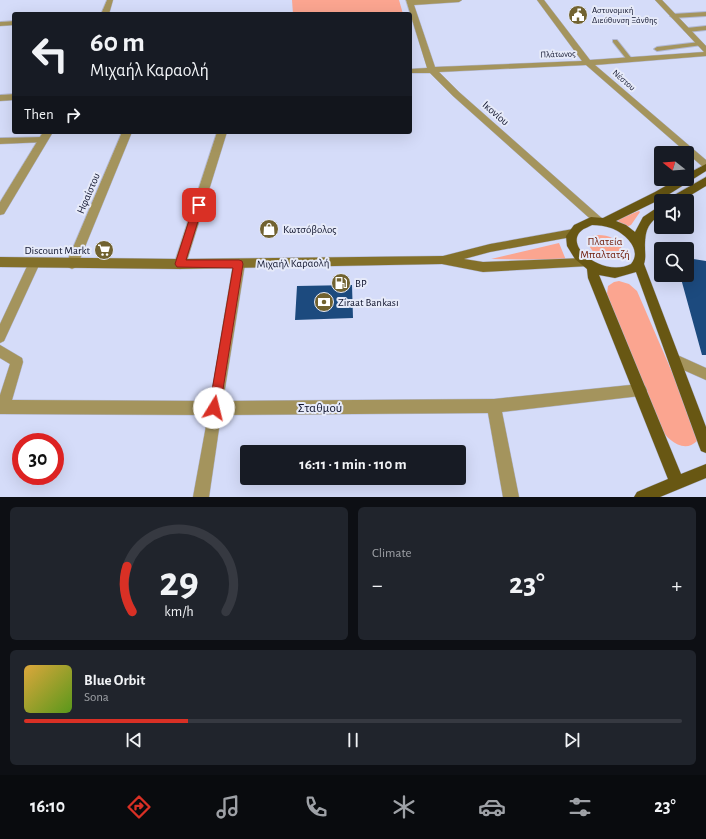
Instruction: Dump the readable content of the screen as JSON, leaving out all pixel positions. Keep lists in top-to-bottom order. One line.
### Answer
{"streets":{"main road":["Μιχαήλ Καραολή"],"street":["Πλάτωνος","Νέστου","Ικονίου","Ηφαίστου","Σταθμού"]},"crossings":[["Πλάτωνος","Νέστου"],["Πλάτωνος","Ικονίου"],["Ικονίου","Μιχαήλ Καραολή"],["Ηφαίστου","Μιχαήλ Καραολή"]],"parks":["Πλατεία Μπαλτατζή"],"places":{"public building":["Αστυνομική Διεύθυνση Ξάνθης"],"shop":["Κωτσόβολος"],"supermarket":["Discount Markt"],"fuel station":["BP"],"bank":["Ziraat Bankası"]},"north":"left","page":{"turn":["60 m","Μιχαήλ Καραολή"],"then":"Then","limit":"30","trip":"16:11 · 1 min · 110 m","tile":"Climate","heat":["−","23°","+"],"song":["Blue Orbit","Sona"],"tabs":["16:10","23°"],"gauge":["29","km/h"]}}
